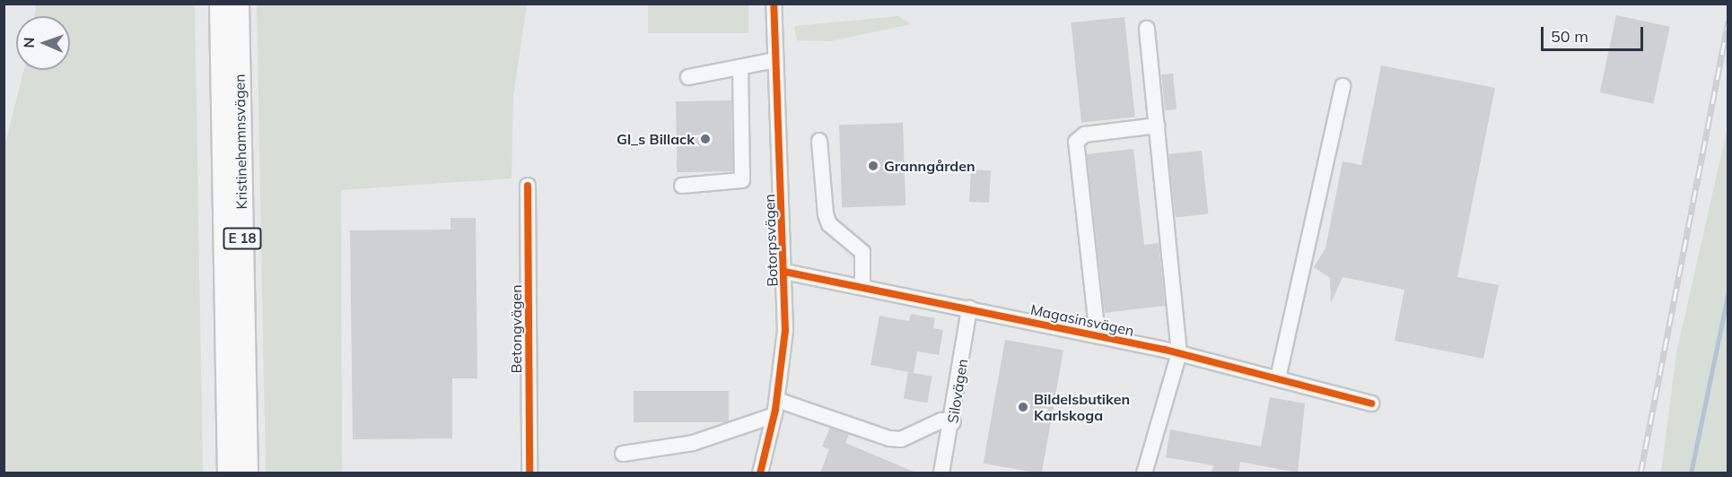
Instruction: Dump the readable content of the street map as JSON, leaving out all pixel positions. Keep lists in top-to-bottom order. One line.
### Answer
{"streets":{"highway":["Kristinehamnsvägen","E 18"],"street":["Botorpsvägen","Magasinsvägen","Betongvägen","Silovägen"]},"crossings":[["Botorpsvägen","Magasinsvägen"],["Magasinsvägen","Silovägen"]],"places":["Gl_s Billack","Granngården","Bildelsbutiken Karlskoga"],"scale_bar":"50 m","north":"left"}
